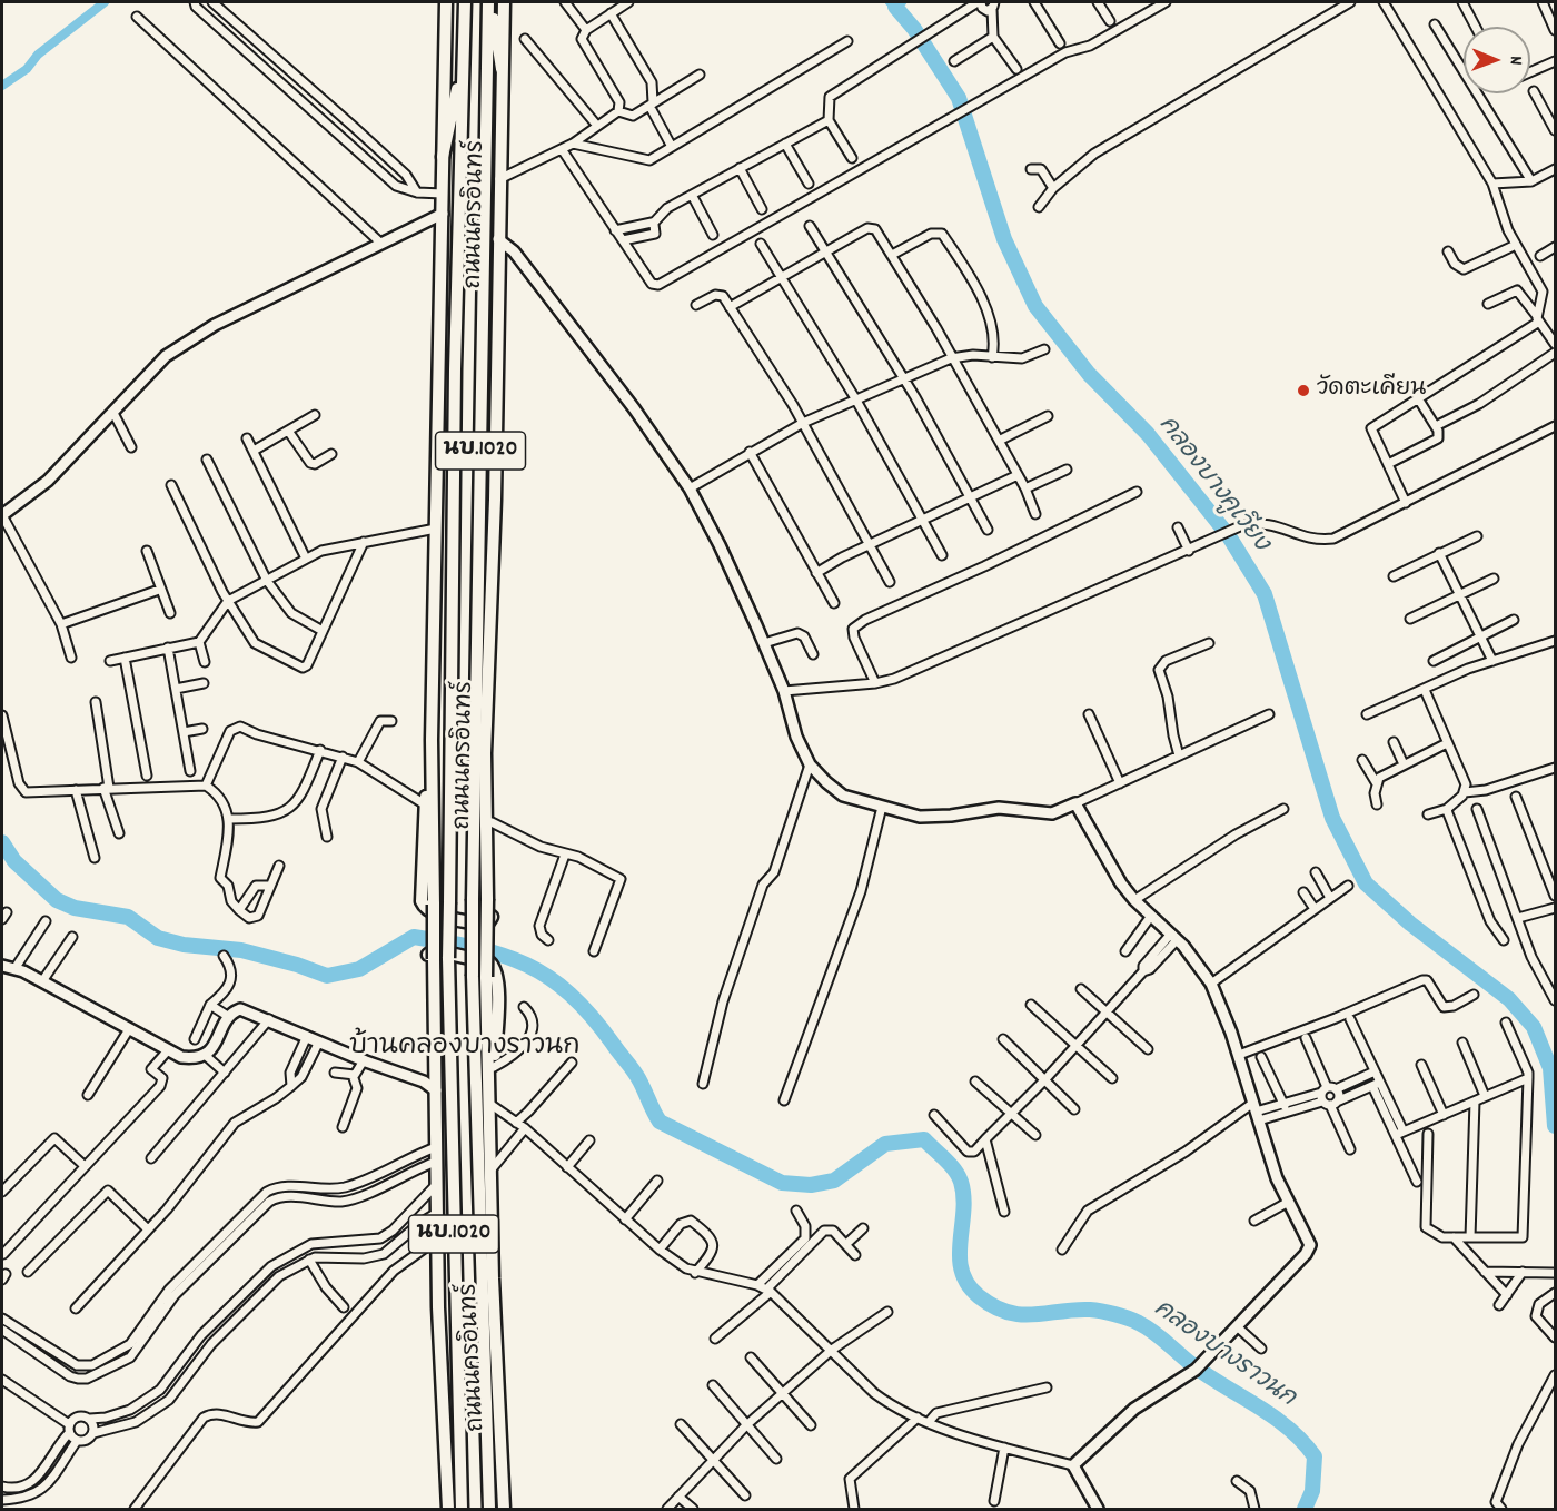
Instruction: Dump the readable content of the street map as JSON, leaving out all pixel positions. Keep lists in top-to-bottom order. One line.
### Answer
{"streets":{"main road":["ถนนนครอินทร์","นบ.1020"]},"districts":["บ้านคลองบางราวนก"],"water":["คลองบางคูเวียง","คลองบางราวนก"],"places":["วัดตะเคียน"],"north":"right"}
